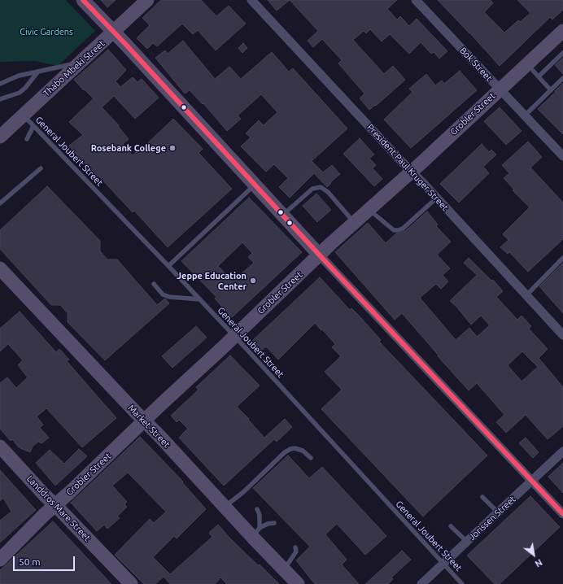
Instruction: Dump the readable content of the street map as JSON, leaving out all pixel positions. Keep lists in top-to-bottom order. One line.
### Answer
{"streets":{"main road":["Thabo Mbeki Street","Grobler Street","Market Street","Landdros Mare Street"],"street":["Bok Street","President Paul Kruger Street","Jorissen Street"],"lane":["General Joubert Street"]},"crossings":[["Bok Street","Grobler Street"],["Thabo Mbeki Street","General Joubert Street"],["Grobler Street","General Joubert Street"],["Grobler Street","President Paul Kruger Street"],["Grobler Street","Market Street"],["Grobler Street","Landdros Mare Street"],["General Joubert Street","Jorissen Street"]],"parks":["Civic Gardens"],"places":["Rosebank College","Jeppe Education Center"],"scale_bar":"50 m","north":"bottom right"}
